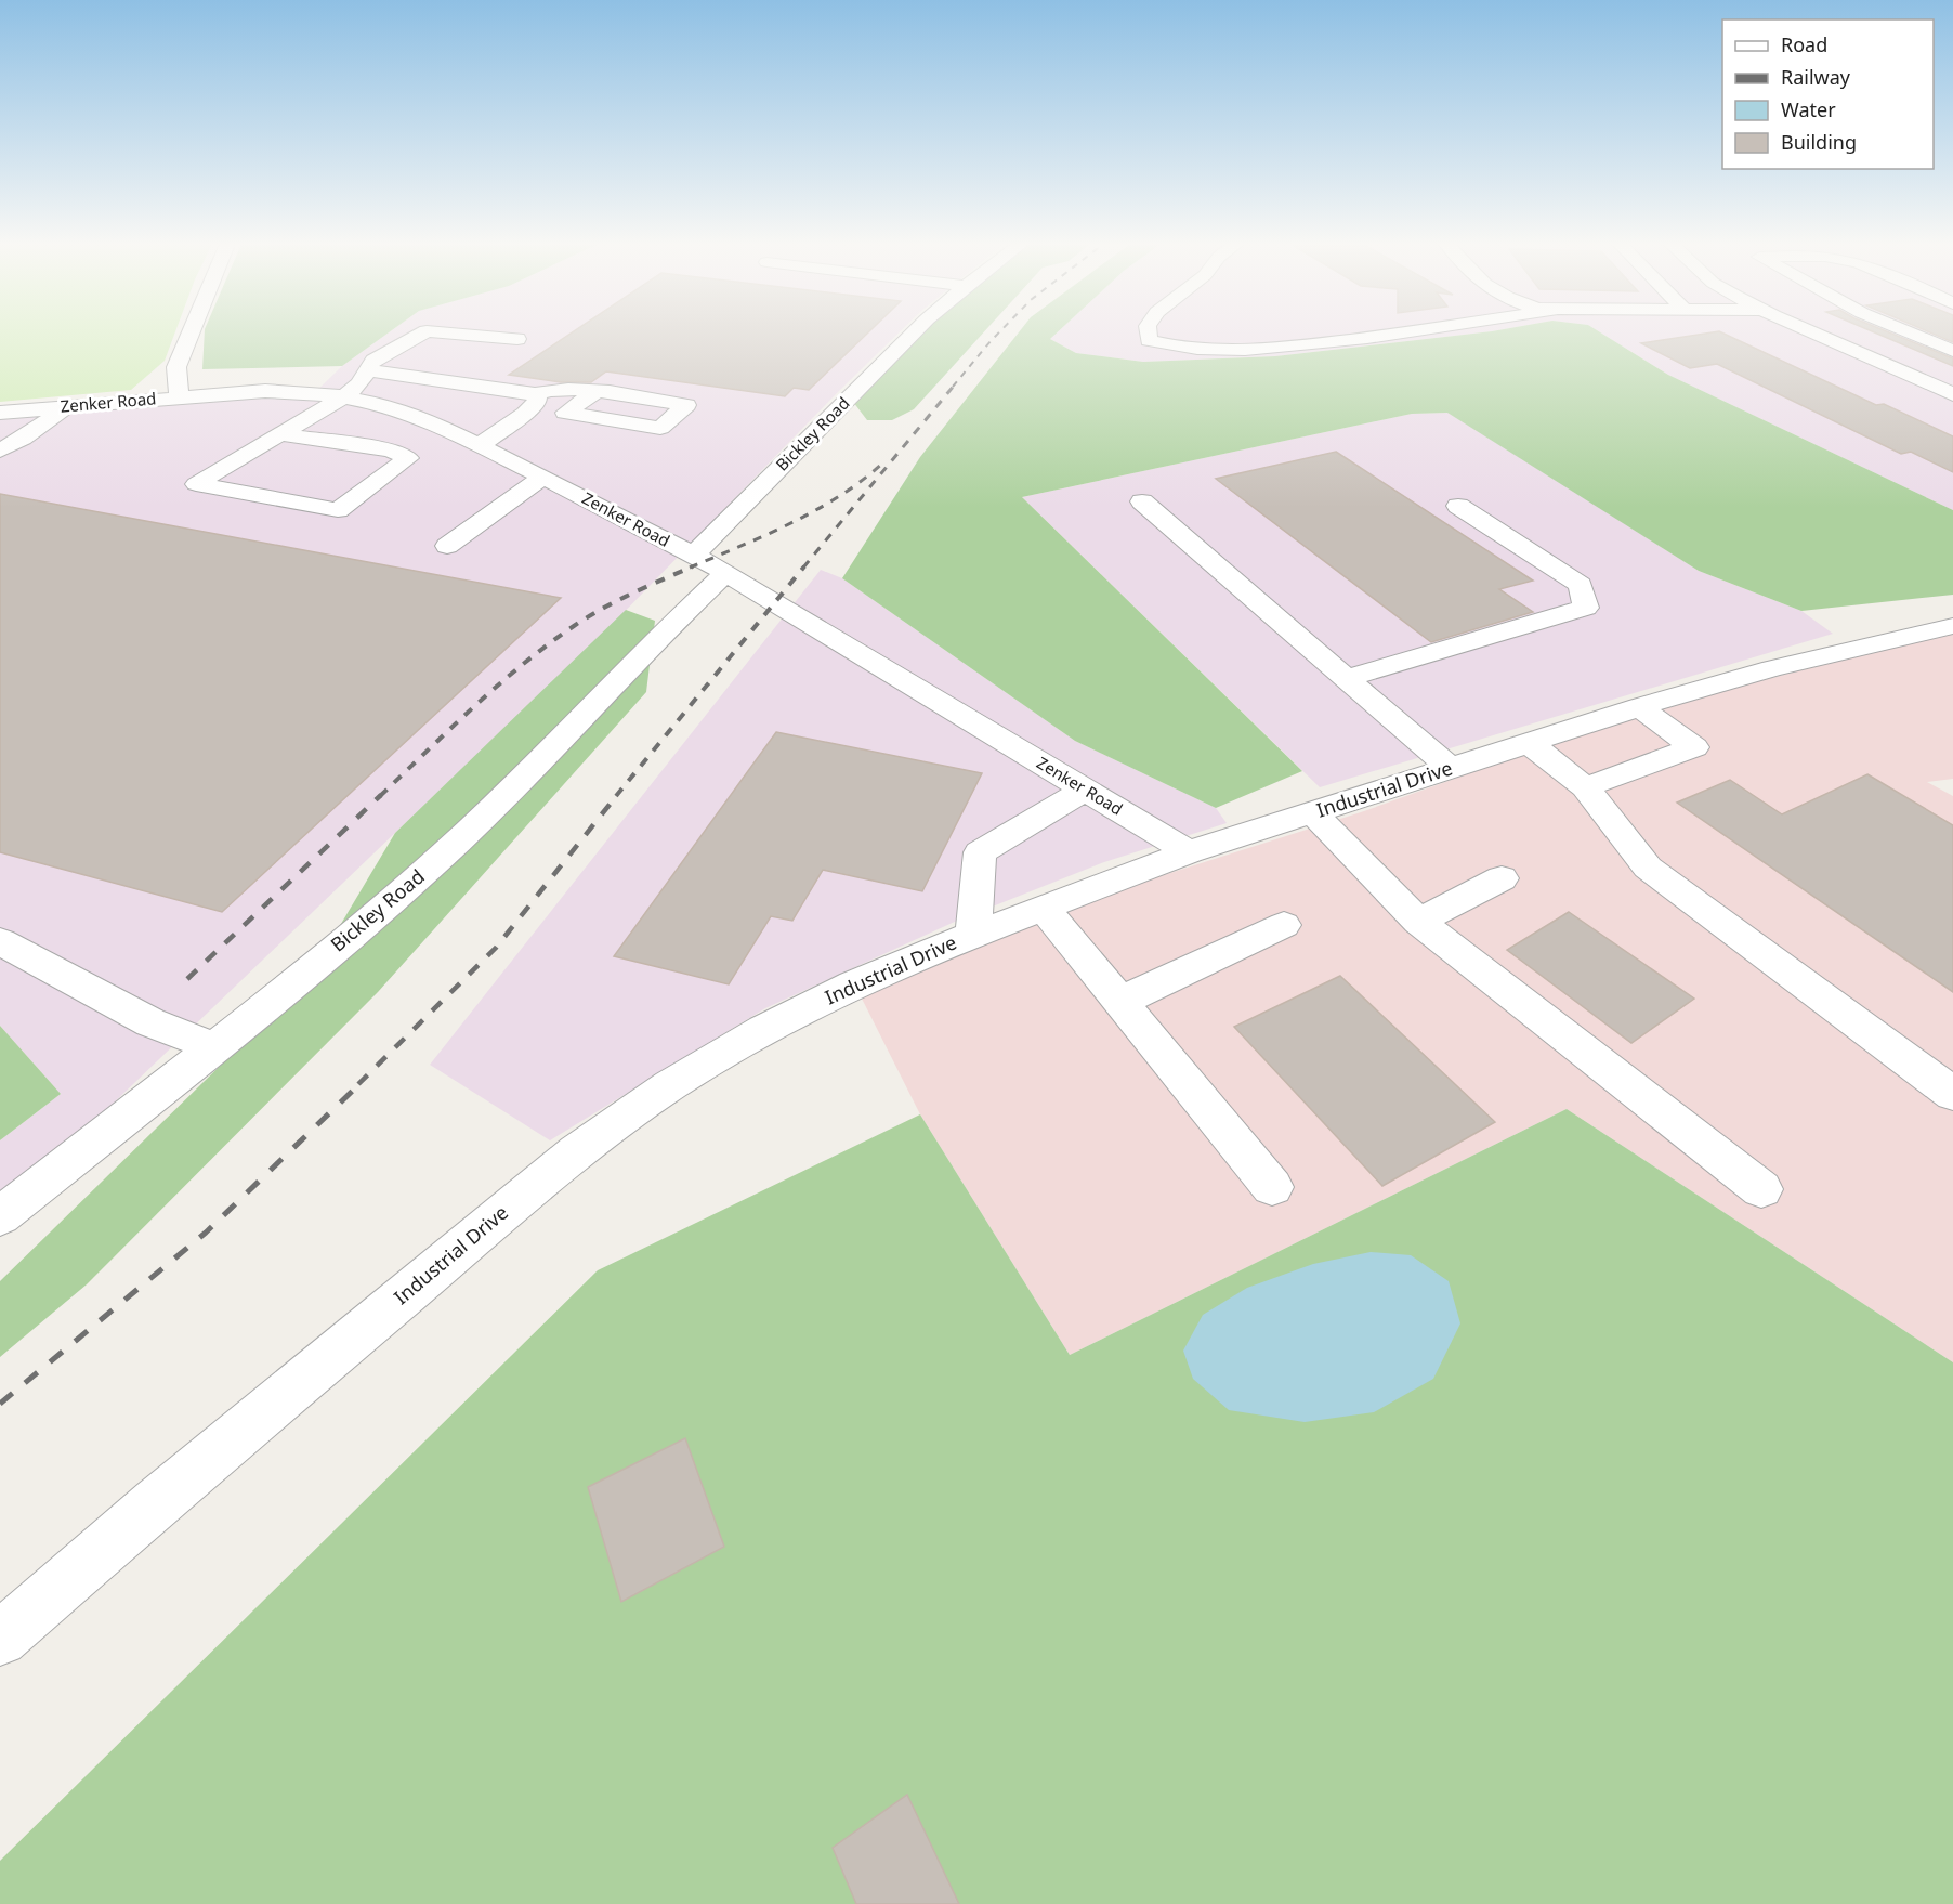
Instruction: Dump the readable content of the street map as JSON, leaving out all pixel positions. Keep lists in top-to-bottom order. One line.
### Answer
{"streets":{"street":["Zenker Road","Bickley Road","Industrial Drive"]},"crossings":[["Zenker Road","Bickley Road"],["Zenker Road","Industrial Drive"]],"legend":["Road","Railway","Water","Building"]}
